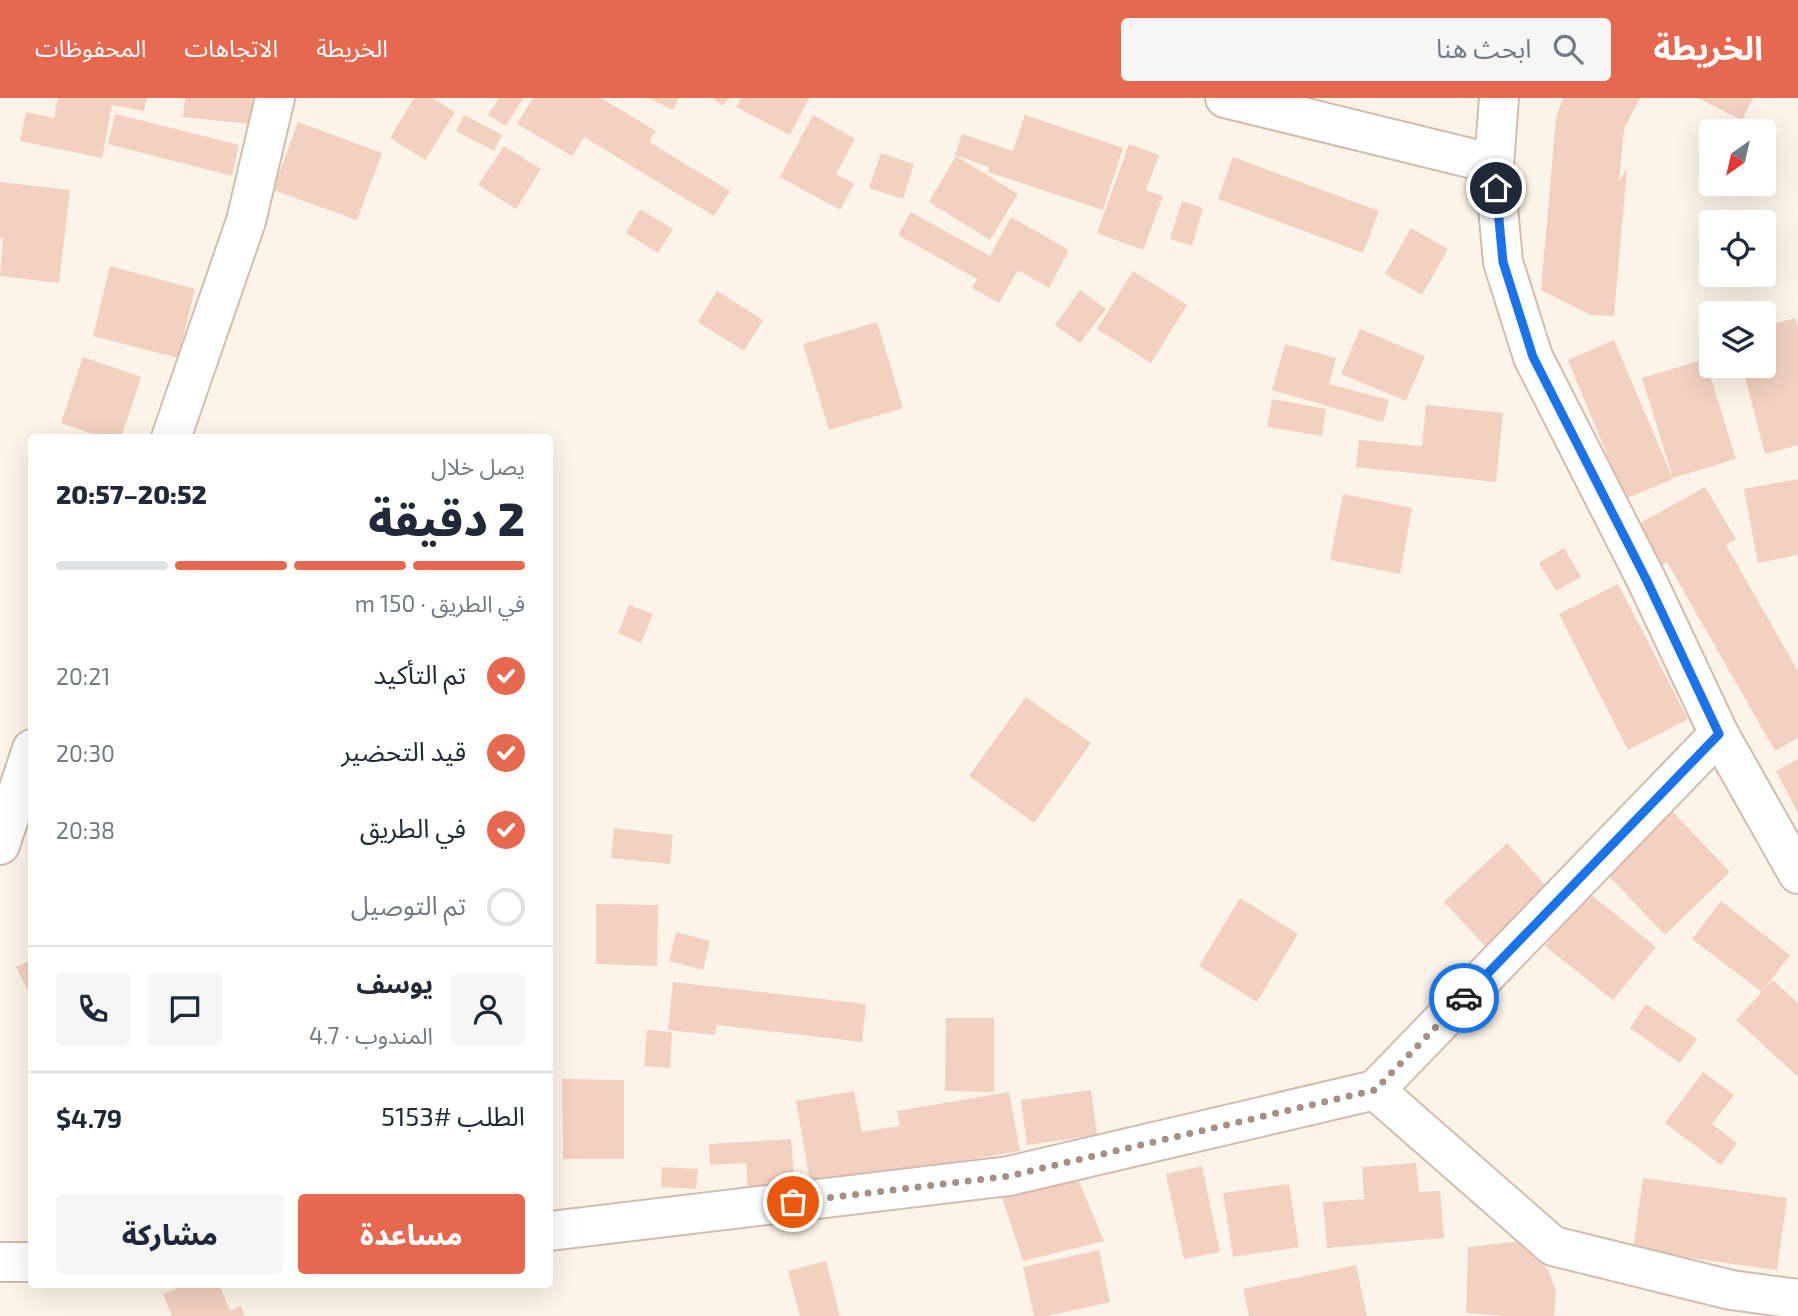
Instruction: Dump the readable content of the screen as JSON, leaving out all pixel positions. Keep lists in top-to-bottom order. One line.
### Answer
{"north":"bottom left","page":{"header":"الخريطة","search":"ابحث هنا","nav":["الخريطة","الاتجاهات","المحفوظات"],"heading":["2 دقيقة","يصل خلال","20:52–20:57"],"panel":["يوسف","المندوب · 4.7","الطلب #5153","$4.79"],"bar":"في الطريق · 150 m","list":[["تم التأكيد","20:21"],["قيد التحضير","20:30"],["في الطريق","20:38"],"تم التوصيل"],"buttons":["مساعدة","مشاركة"]}}
